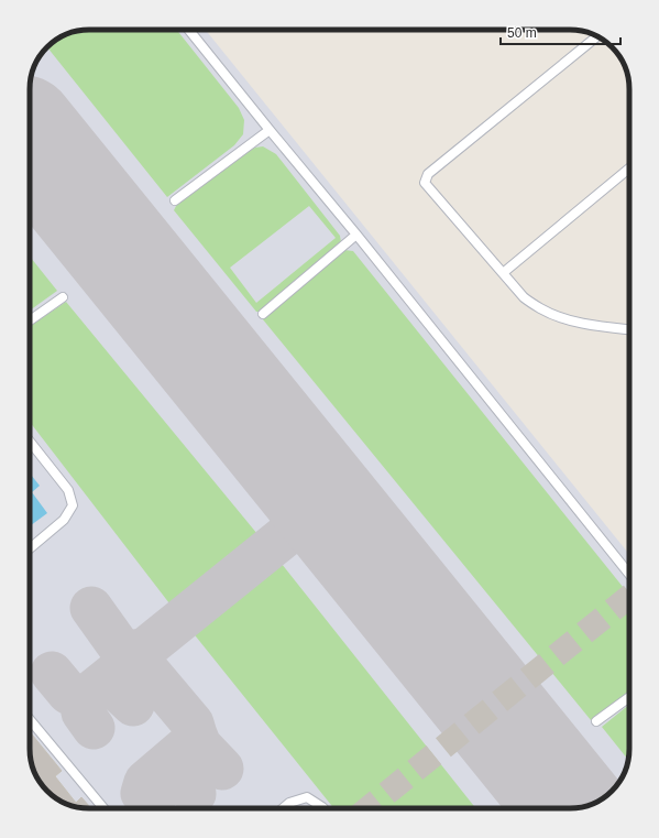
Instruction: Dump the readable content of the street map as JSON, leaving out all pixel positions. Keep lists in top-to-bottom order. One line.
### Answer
{"scale_bar":"50 m"}
